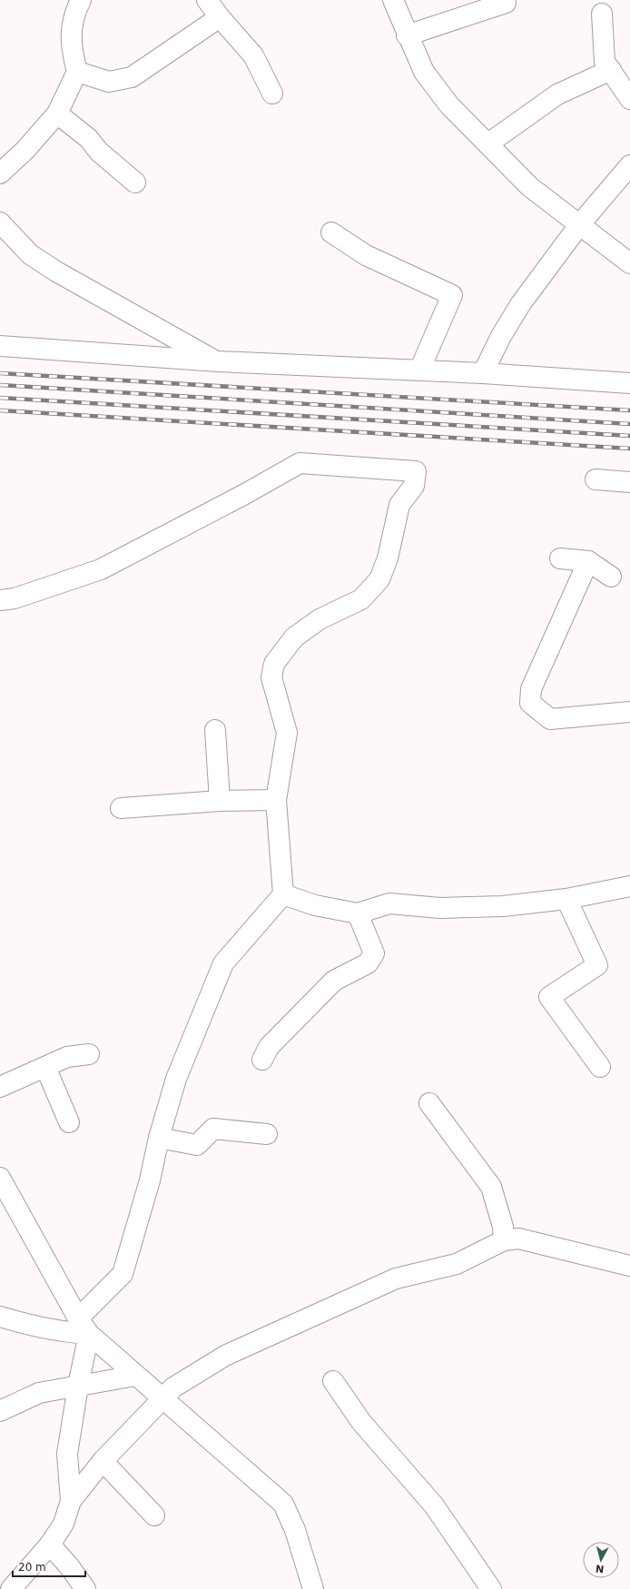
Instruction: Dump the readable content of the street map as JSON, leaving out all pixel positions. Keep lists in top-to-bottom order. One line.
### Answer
{"scale_bar":"20 m","north":"bottom"}
